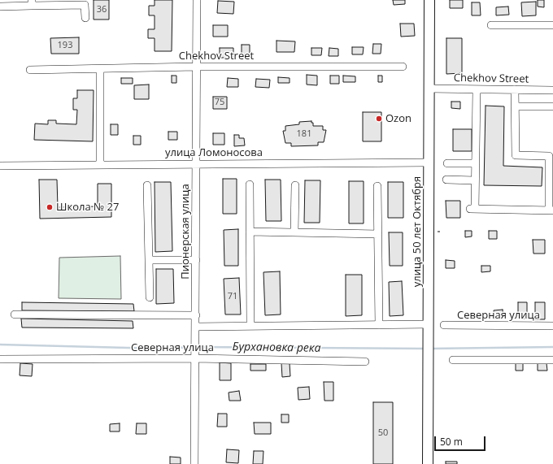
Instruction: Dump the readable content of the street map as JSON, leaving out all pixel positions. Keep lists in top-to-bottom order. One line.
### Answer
{"streets":{"main road":["улица 50 лет Октября"],"street":["Chekhov Street","улица Ломоносова","Пионерская улица","Северная улица"]},"crossings":[["Chekhov Street","Пионерская улица"],["Chekhov Street","улица 50 лет Октября"],["улица Ломоносова","Пионерская улица"],["улица Ломоносова","улица 50 лет Октября"],["Пионерская улица","Северная улица"],["улица 50 лет Октября","Северная улица"]],"water":["Бурхановка река"],"places":["Ozon","Школа № 27"],"house_numbers":["36","193","75","181","71","50"],"scale_bar":"50 m"}
